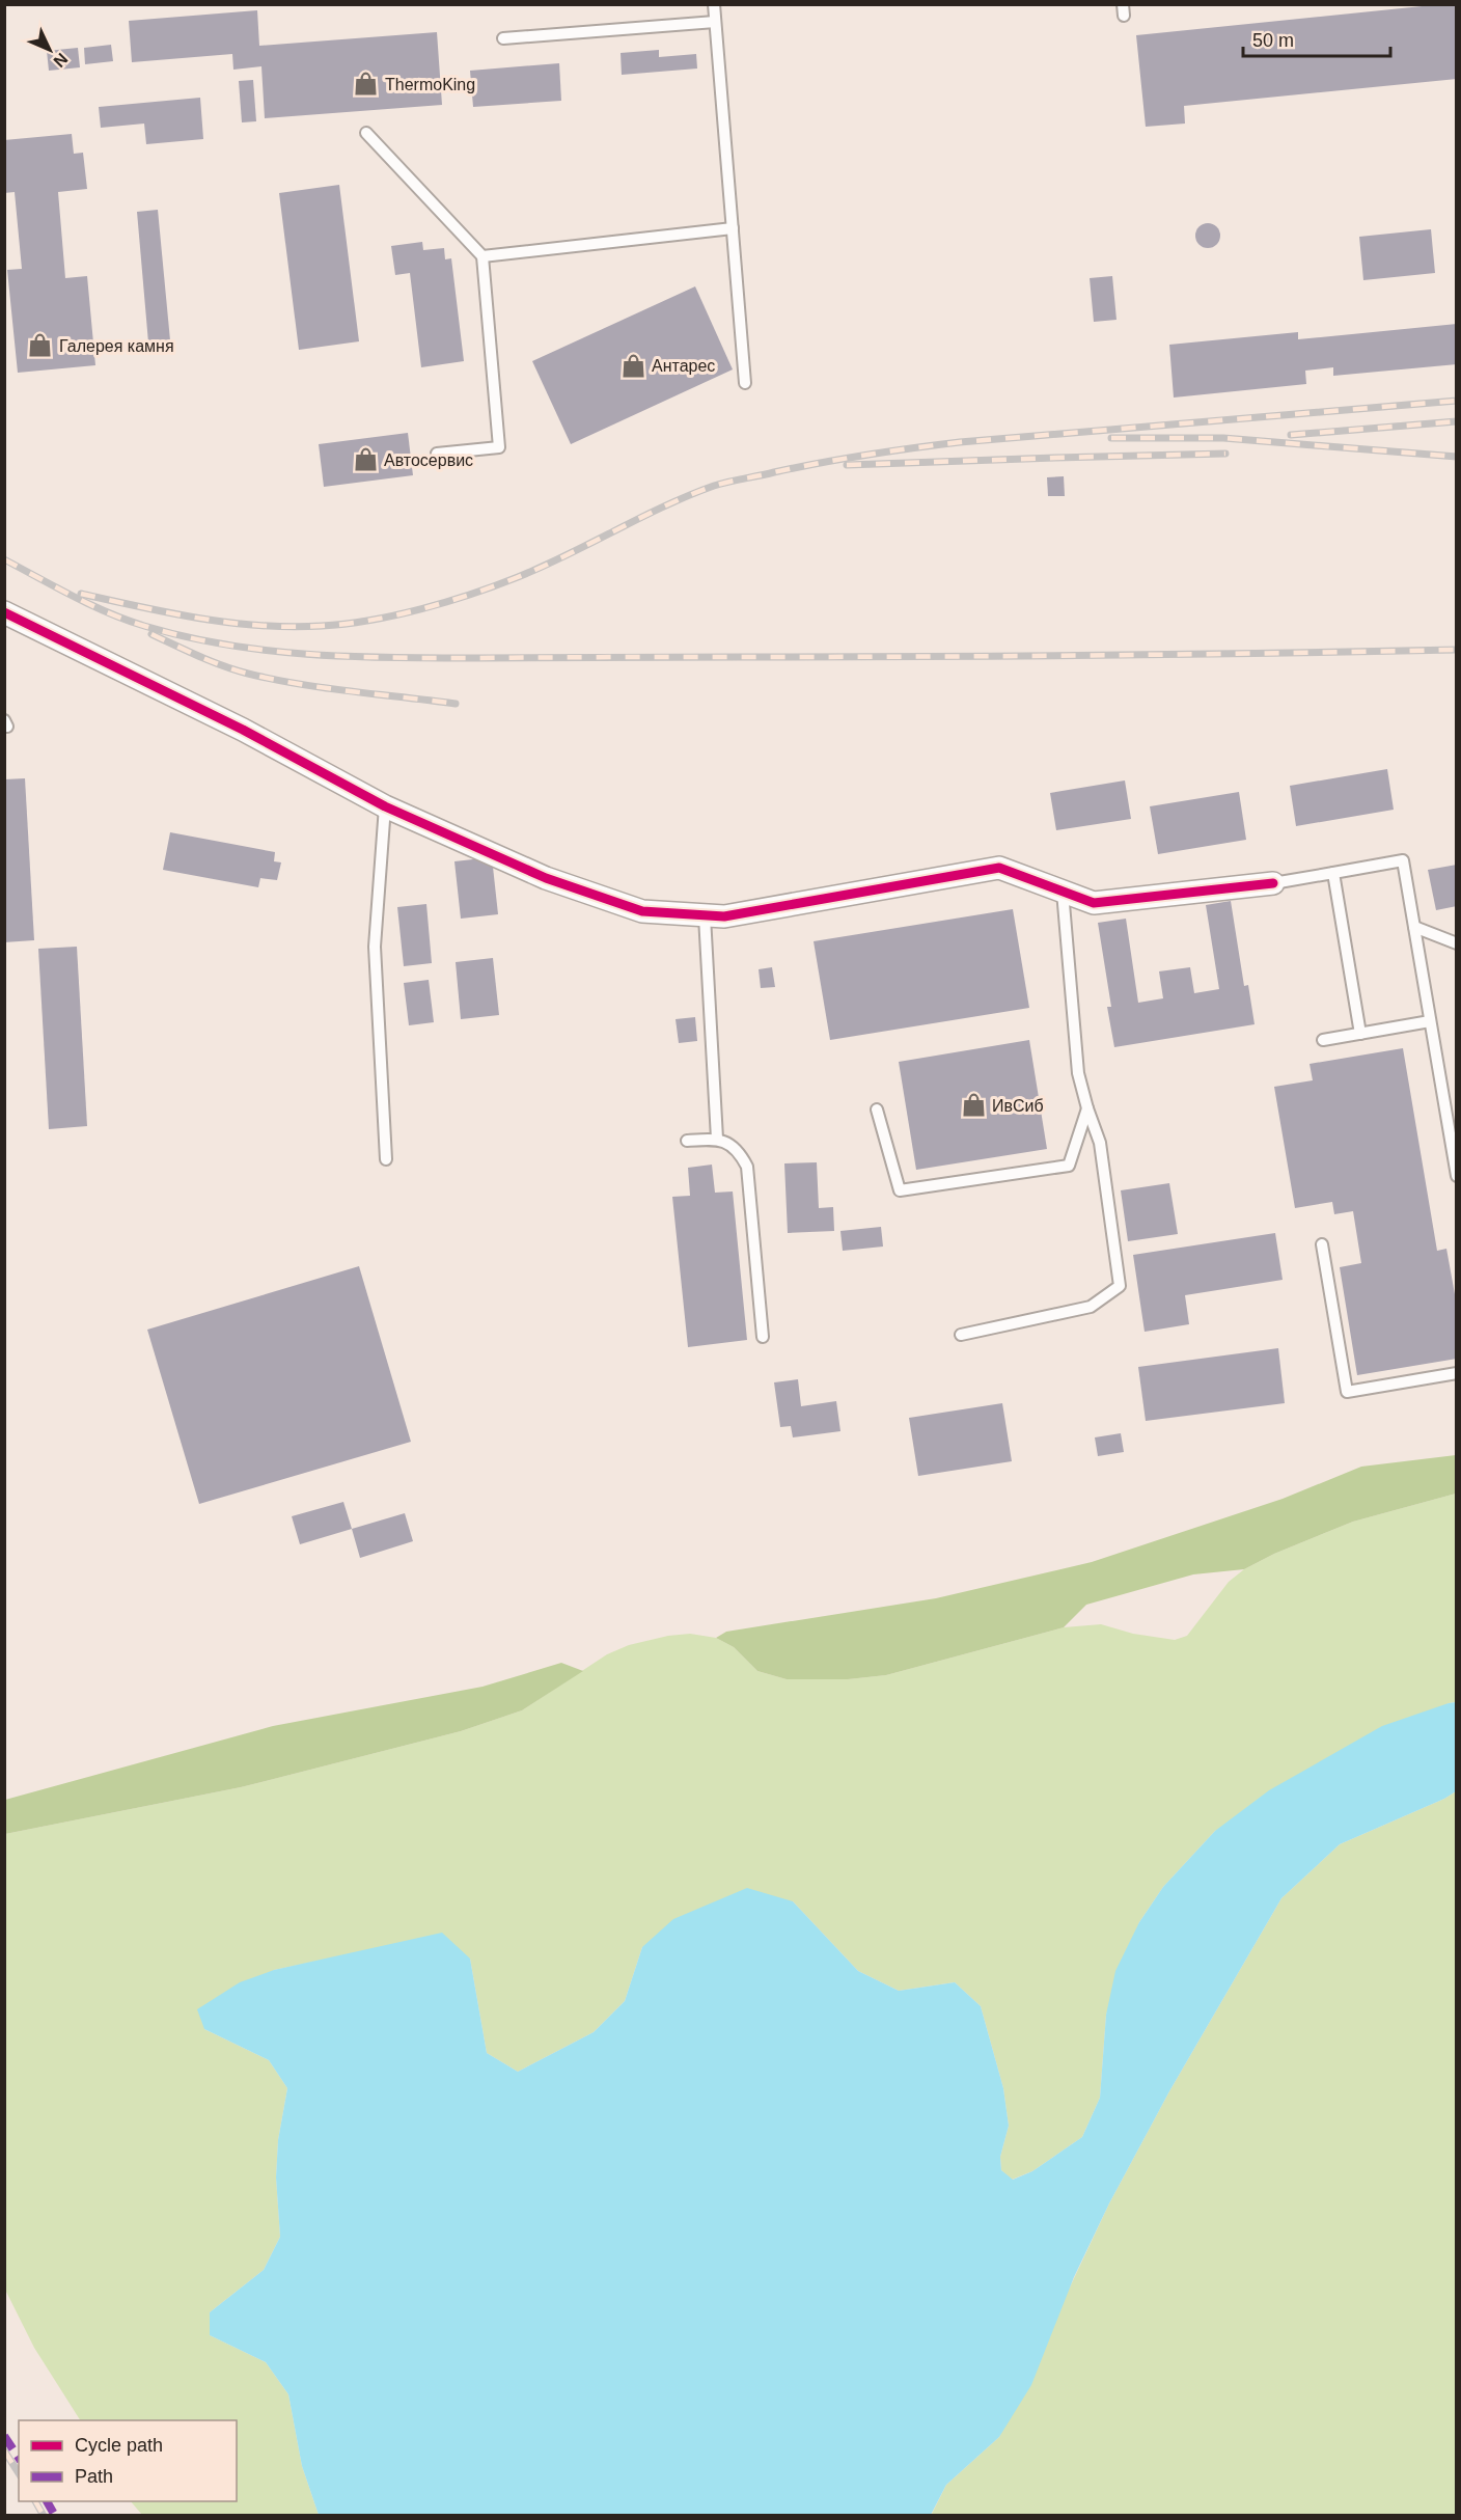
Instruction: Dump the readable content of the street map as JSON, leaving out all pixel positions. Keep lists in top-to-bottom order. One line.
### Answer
{"places":{"shop":["ThermoKing","Галерея камня","Антарес","Автосервис","ИвСиб"]},"legend":["Cycle path","Path"],"scale_bar":"50 m","north":"bottom right"}
